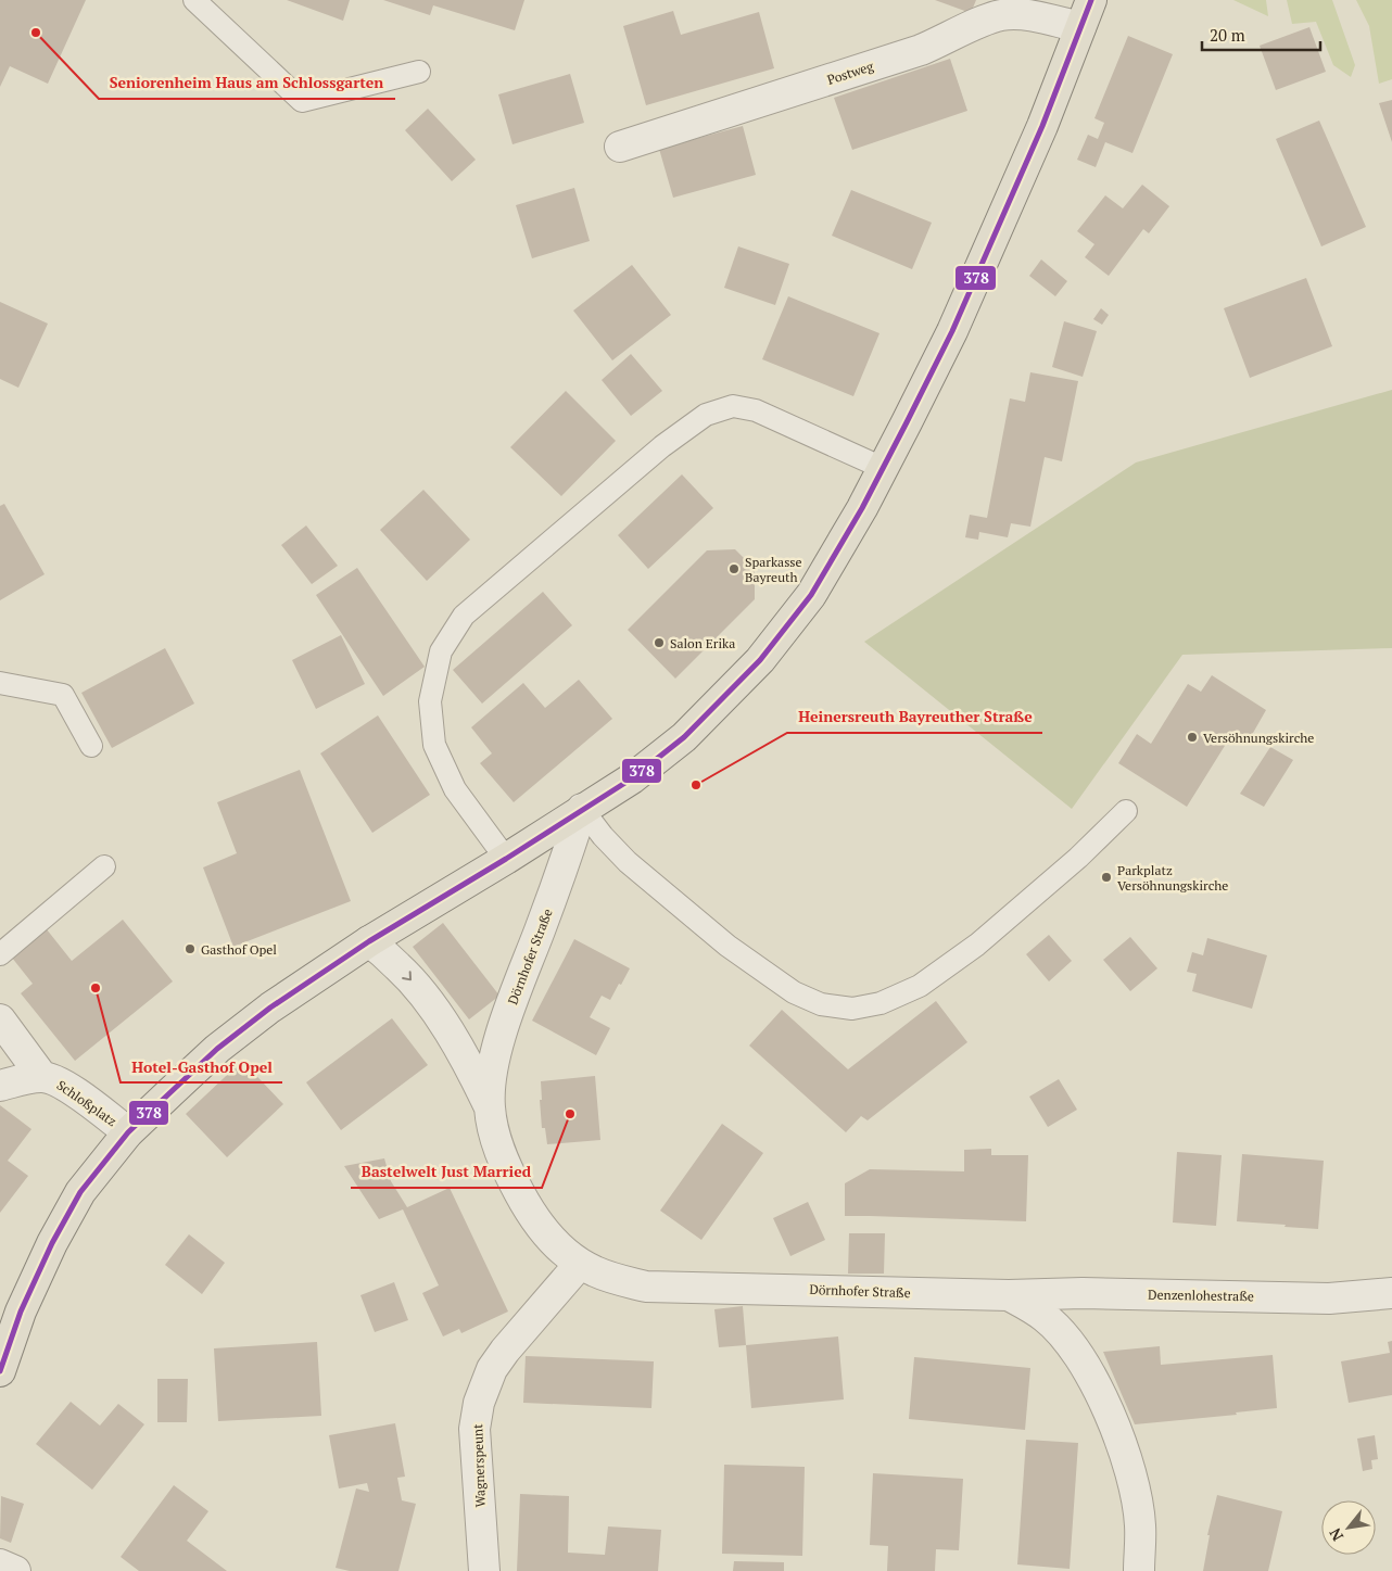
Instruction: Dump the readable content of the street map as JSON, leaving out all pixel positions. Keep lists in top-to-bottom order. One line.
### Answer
{"streets":{"street":["Postweg","Dörnhofer Straße","Schloßplatz","Denzenlohestraße","Wagnerspeunt"]},"crossings":[["Dörnhofer Straße","Denzenlohestraße"],["Dörnhofer Straße","Wagnerspeunt"]],"places":["Seniorenheim Haus am Schlossgarten","Sparkasse Bayreuth","Salon Erika","Versöhnungskirche","Heinersreuth Bayreuther Straße","Parkplatz Versöhnungskirche","Gasthof Opel","Hotel-Gasthof Opel","Bastelwelt Just Married"],"lines":["transit line 378"],"scale_bar":"20 m","north":"bottom left"}
